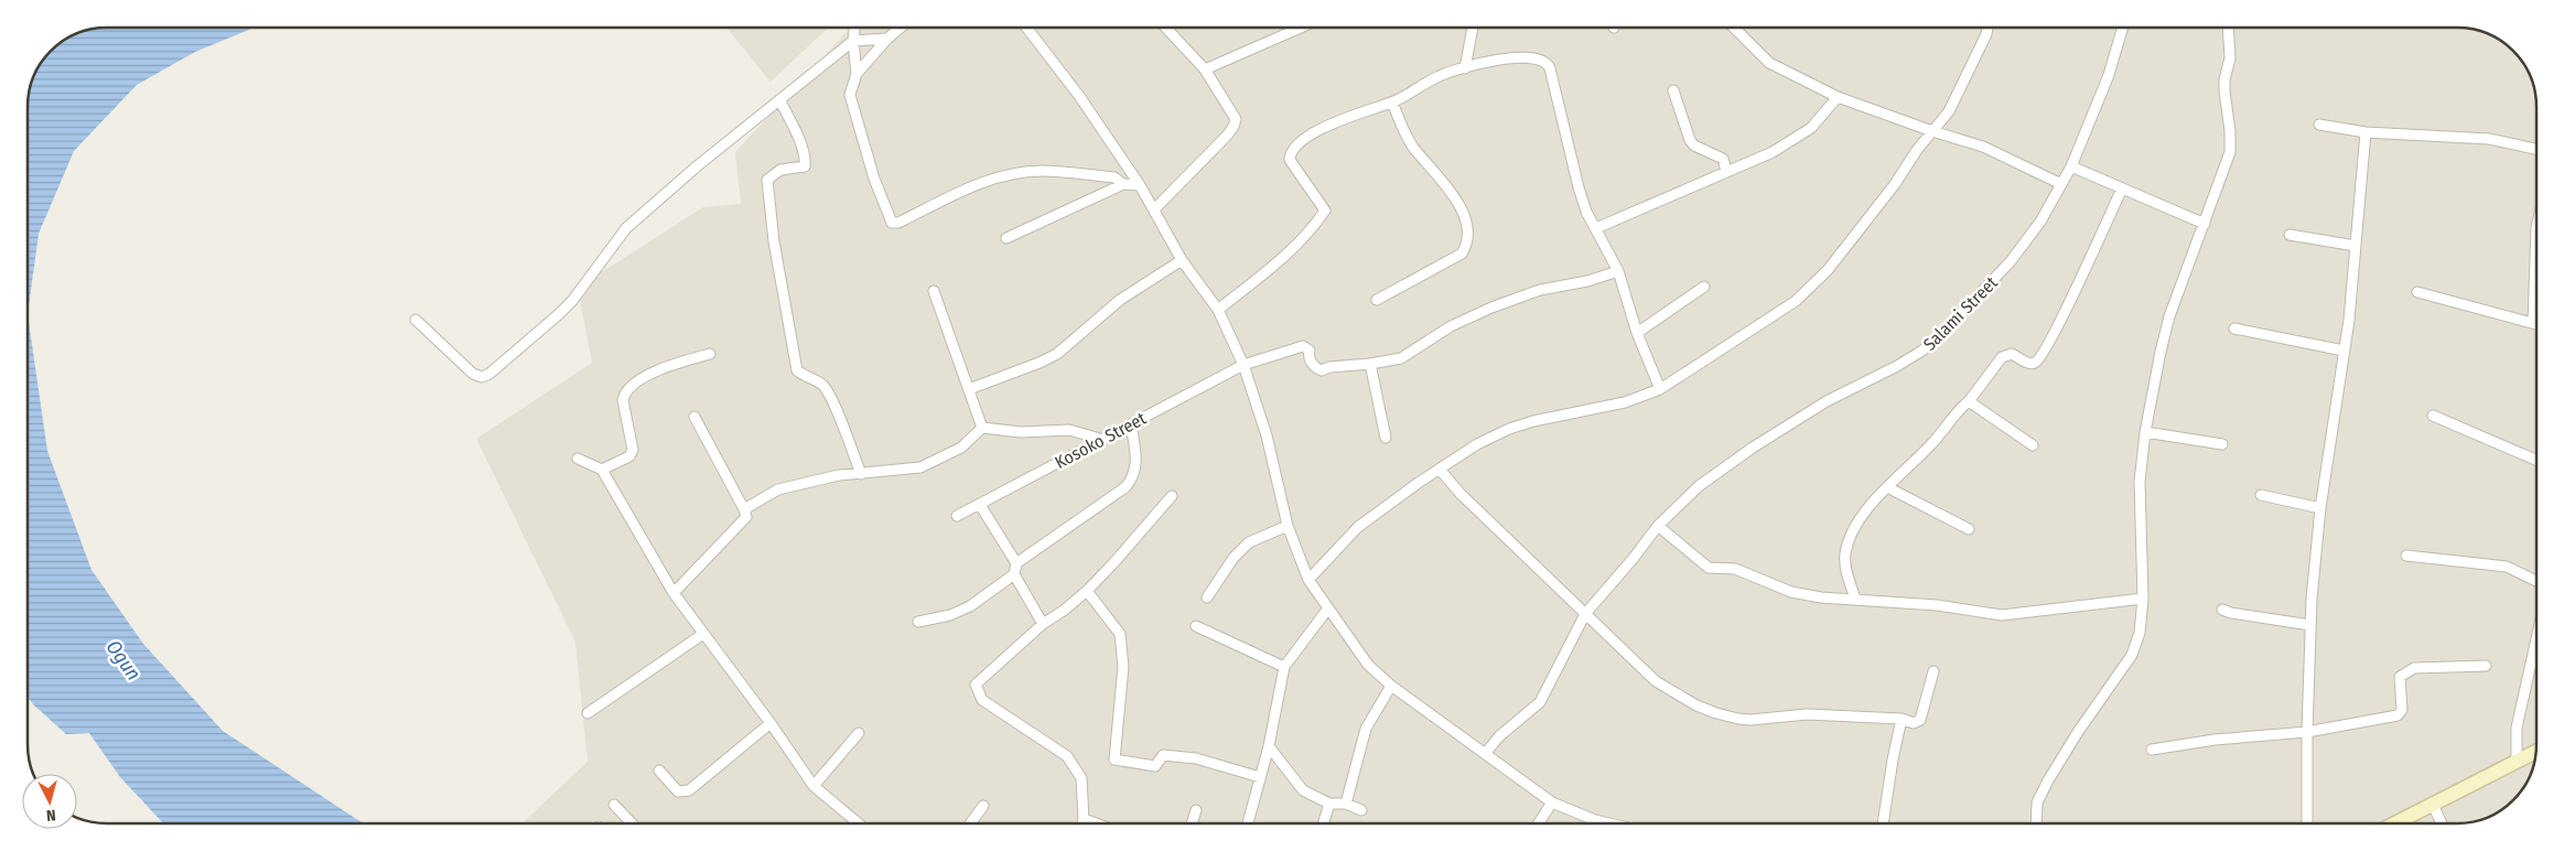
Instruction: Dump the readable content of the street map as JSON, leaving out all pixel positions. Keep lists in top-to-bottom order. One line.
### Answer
{"streets":{"street":["Salami Street","Kosoko Street"]},"water":["Ogun"],"north":"bottom"}
